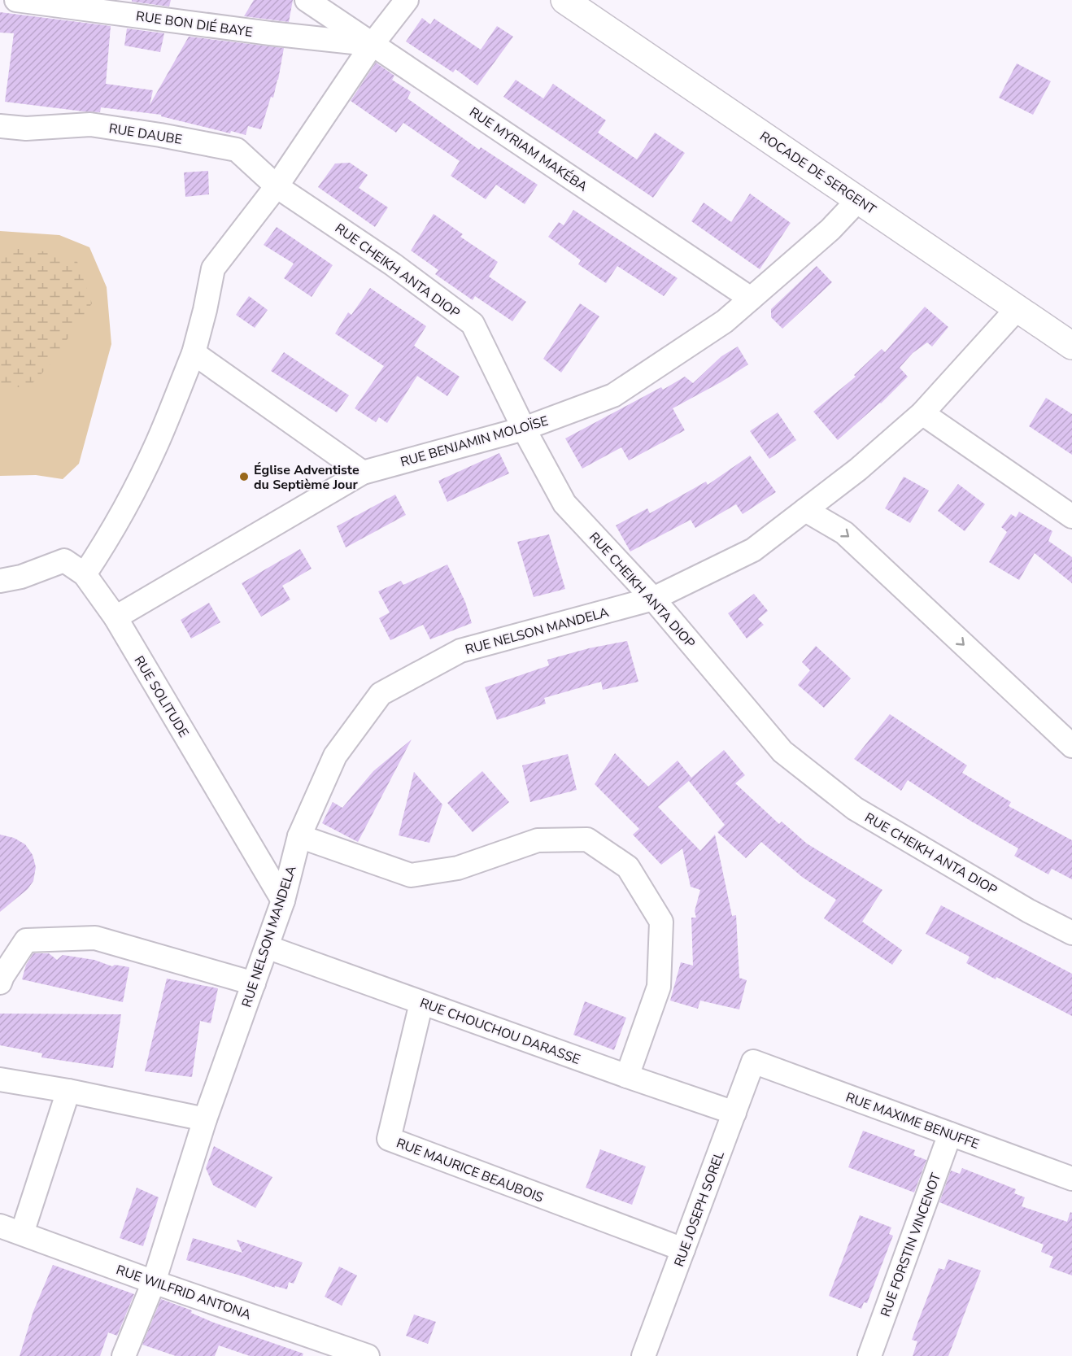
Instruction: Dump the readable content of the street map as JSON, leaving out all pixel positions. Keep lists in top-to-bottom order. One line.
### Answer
{"streets":{"main road":["ROCADE DE SERGENT"],"street":["RUE BON DIÉ BAYE","RUE DAUBE","RUE MYRIAM MAKÉBA","RUE CHEIKH ANTA DIOP","RUE BENJAMIN MOLOÏSE","RUE NELSON MANDELA","RUE SOLITUDE","RUE CHOUCHOU DARASSE","RUE MAXIME BENUFFE","RUE MAURICE BEAUBOIS","RUE JOSEPH SOREL","RUE FORSTIN VINCENOT","RUE WILFRID ANTONA"]},"crossings":[["RUE BON DIÉ BAYE","RUE MYRIAM MAKÉBA"],["RUE DAUBE","RUE CHEIKH ANTA DIOP"],["RUE MYRIAM MAKÉBA","RUE BENJAMIN MOLOÏSE"],["ROCADE DE SERGENT","RUE BENJAMIN MOLOÏSE"],["ROCADE DE SERGENT","RUE NELSON MANDELA"],["RUE CHEIKH ANTA DIOP","RUE BENJAMIN MOLOÏSE"],["RUE CHEIKH ANTA DIOP","RUE NELSON MANDELA"],["RUE BENJAMIN MOLOÏSE","RUE SOLITUDE"],["RUE NELSON MANDELA","RUE SOLITUDE"],["RUE NELSON MANDELA","RUE CHOUCHOU DARASSE"],["RUE NELSON MANDELA","RUE WILFRID ANTONA"],["RUE CHOUCHOU DARASSE","RUE MAURICE BEAUBOIS"],["RUE CHOUCHOU DARASSE","RUE JOSEPH SOREL"],["RUE MAXIME BENUFFE","RUE JOSEPH SOREL"],["RUE MAXIME BENUFFE","RUE FORSTIN VINCENOT"],["RUE MAURICE BEAUBOIS","RUE JOSEPH SOREL"]],"places":["Église Adventiste du Septième Jour"]}
